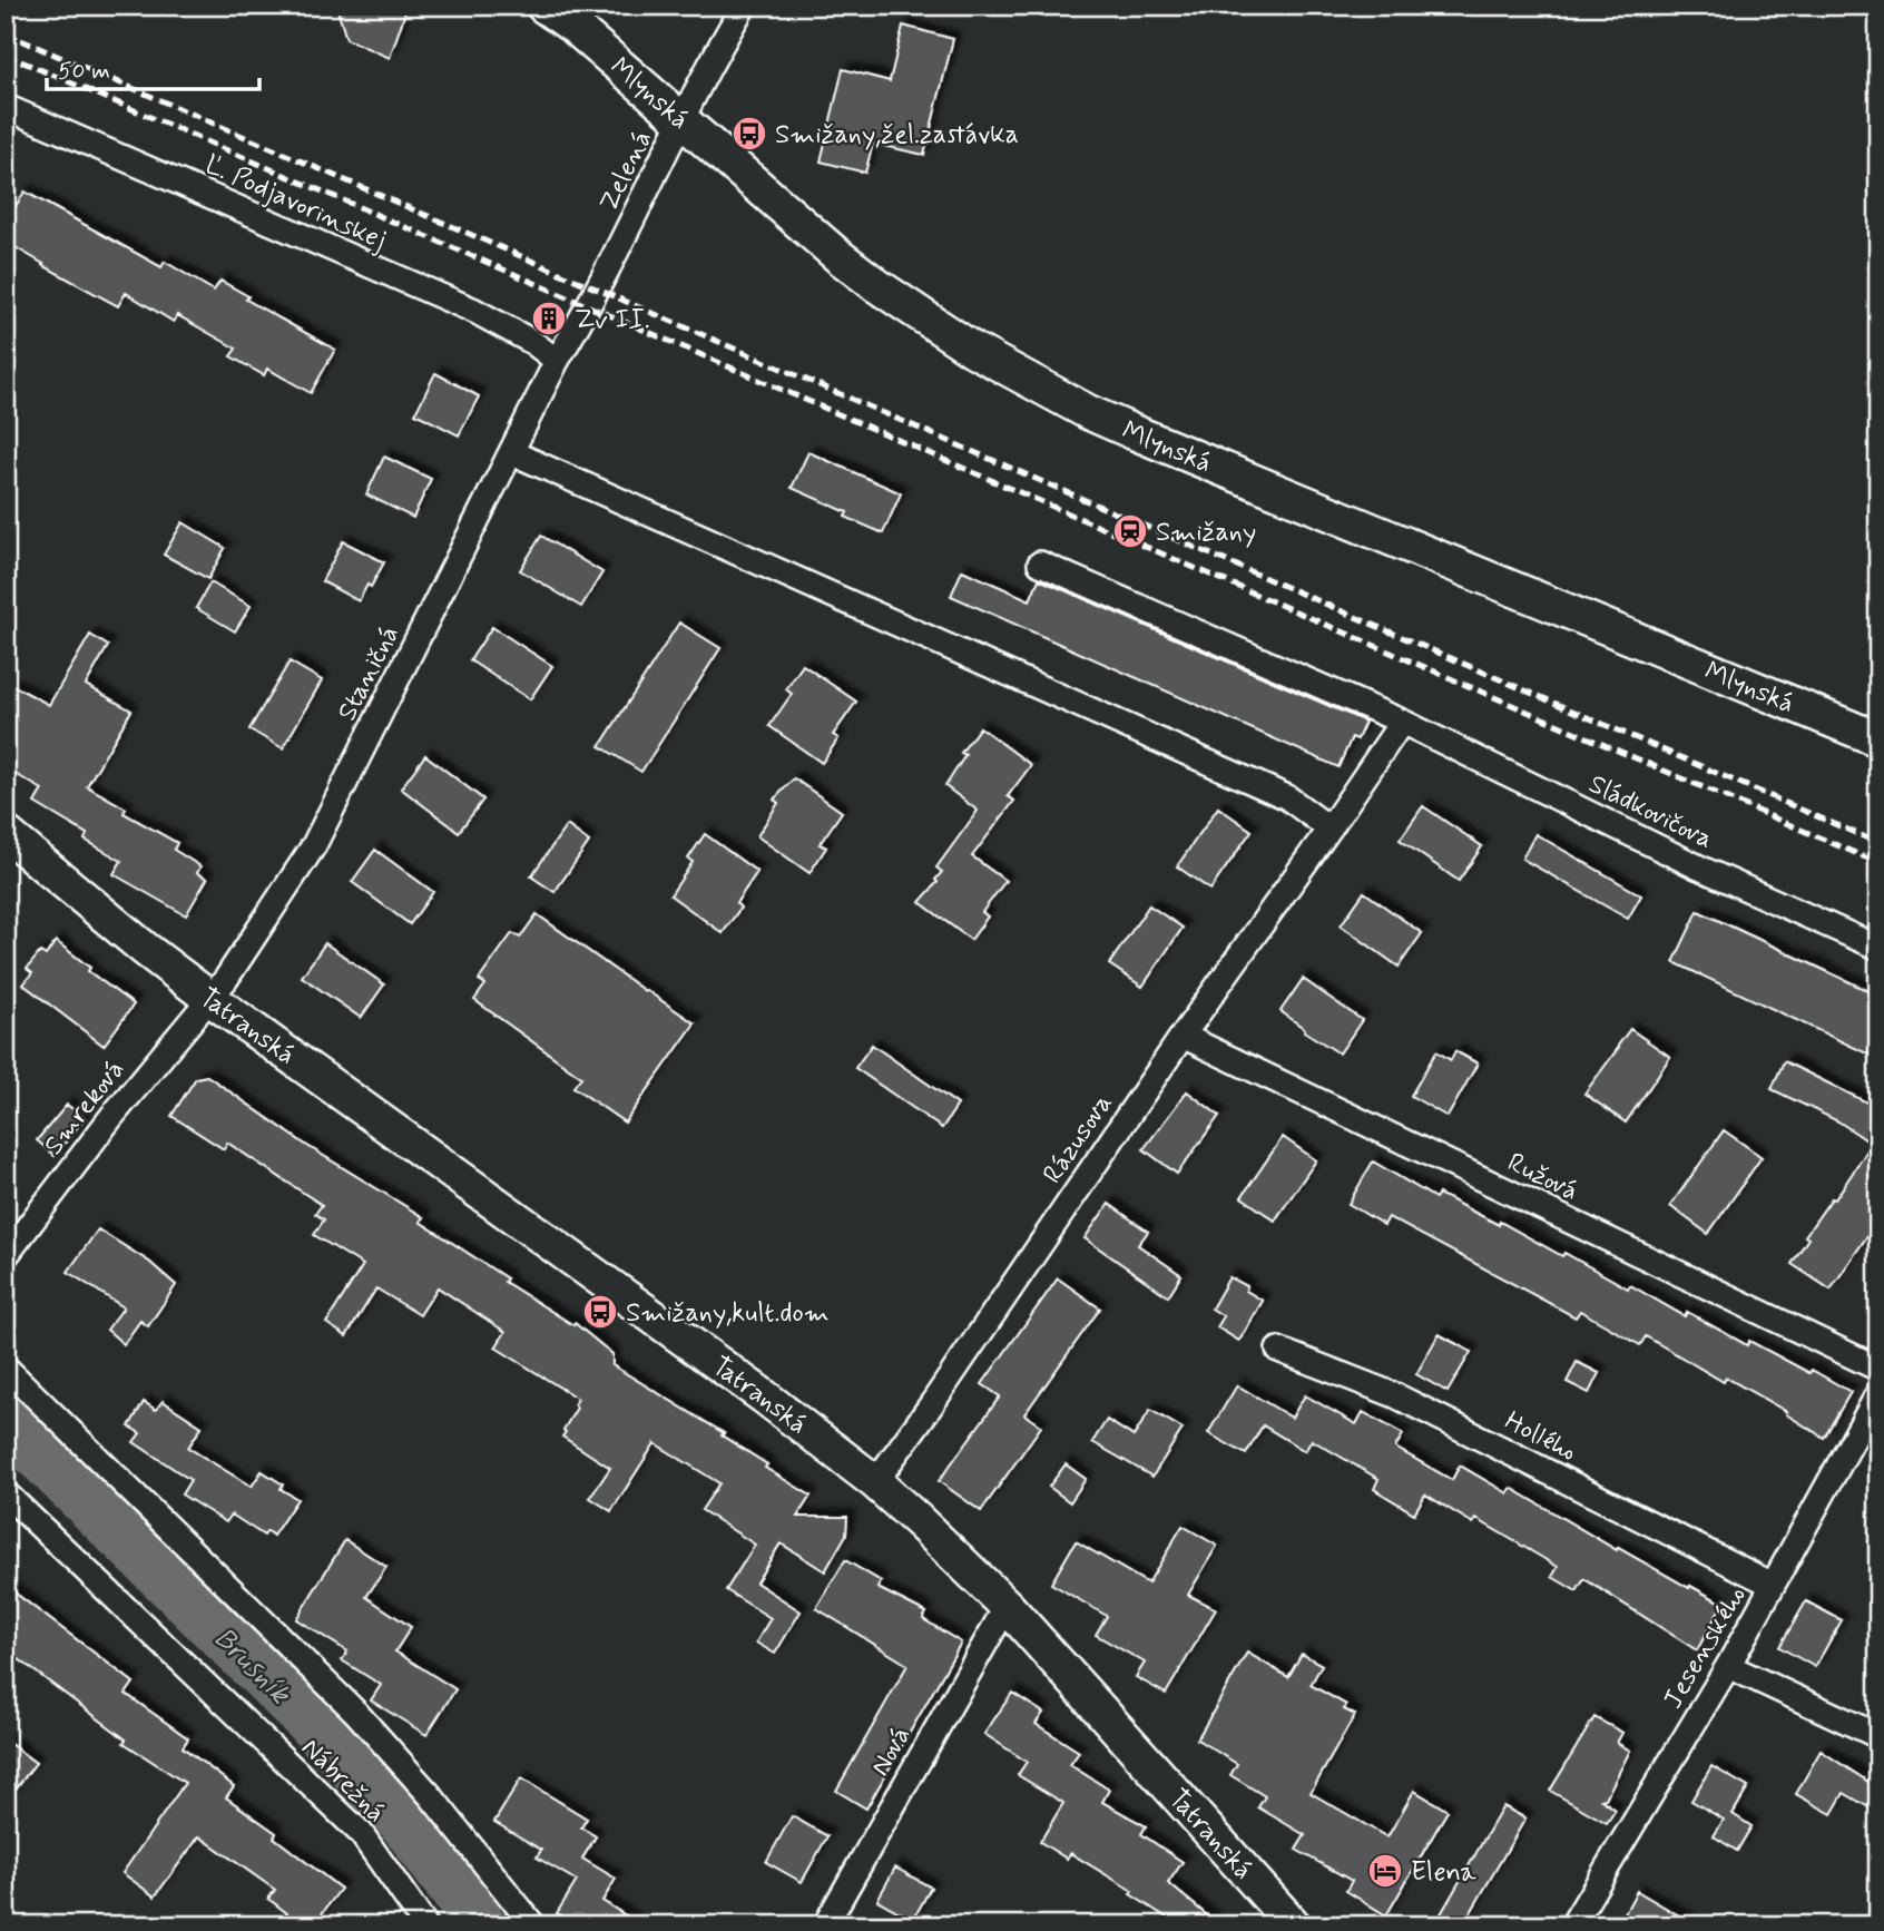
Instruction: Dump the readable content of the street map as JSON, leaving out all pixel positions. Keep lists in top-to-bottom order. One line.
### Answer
{"streets":{"main road":["Mlynská","Tatranská"],"street":["Zelená","Ľ. Podjavorinskej","Staničná","Sládkovičova","Smreková","Rázusova","Ružová","Hollého","Jesenského","Nová","Nábrežná"]},"crossings":[["Mlynská","Zelená"],["Zelená","Ľ. Podjavorinskej"],["Zelená","Staničná"],["Ľ. Podjavorinskej","Staničná"],["Staničná","Tatranská"],["Staničná","Smreková"],["Sládkovičova","Rázusova"],["Tatranská","Smreková"],["Tatranská","Rázusova"],["Tatranská","Nová"],["Rázusova","Ružová"],["Hollého","Jesenského"]],"water":["Brusník"],"places":{"bus stop":["Smižany,žel.zastávka","Smižany,kult.dom"],"building":["Zv II."],"station":["Smižany"],"hotel":["Elena"]},"scale_bar":"50 m"}
